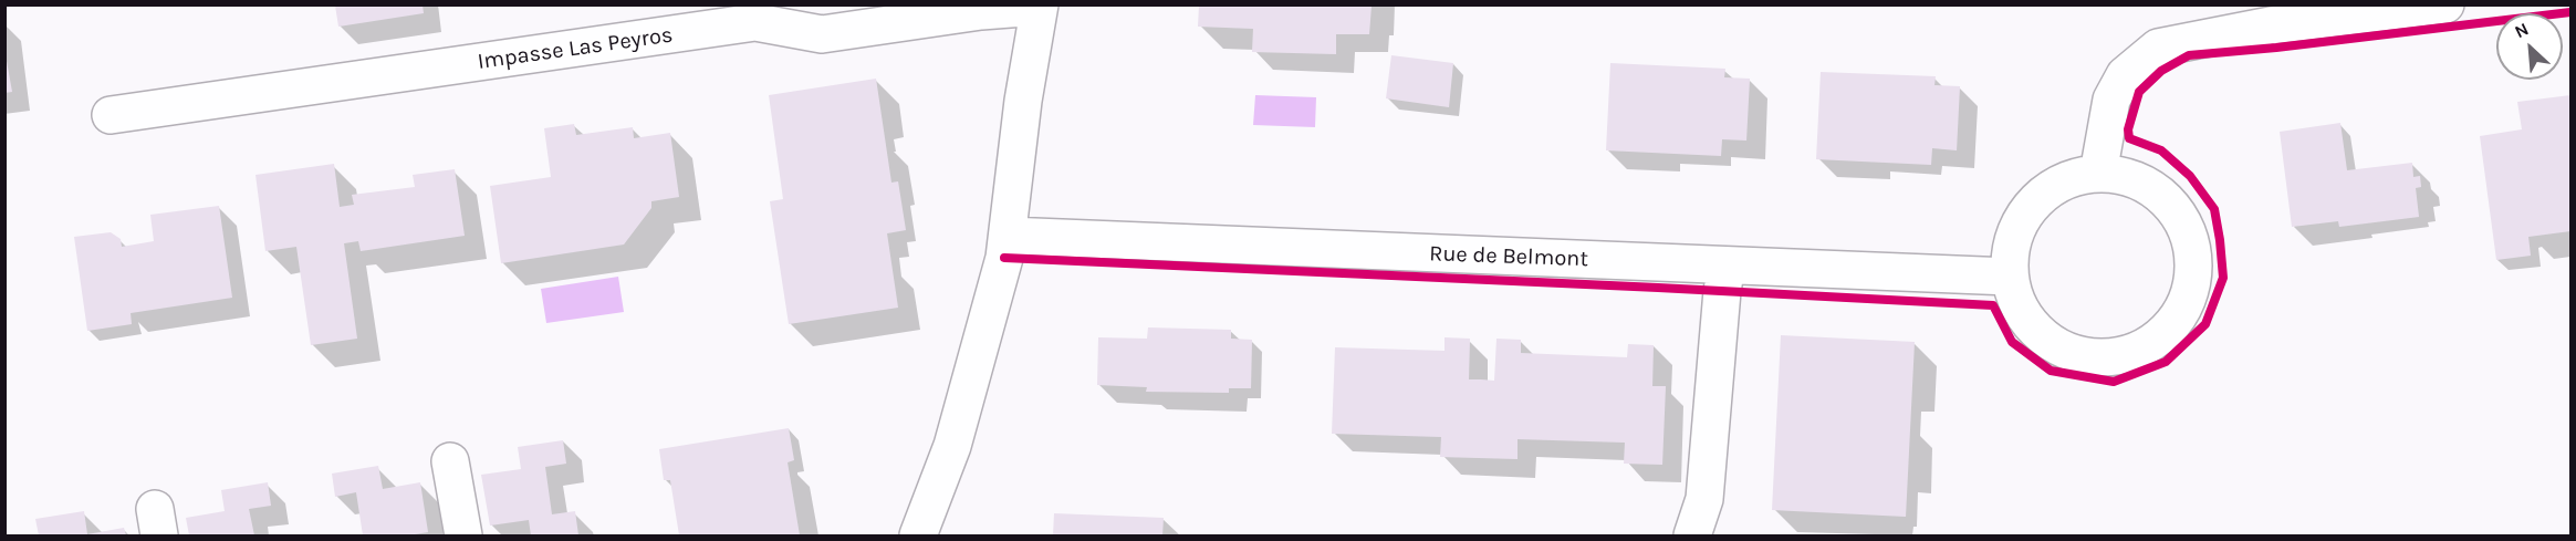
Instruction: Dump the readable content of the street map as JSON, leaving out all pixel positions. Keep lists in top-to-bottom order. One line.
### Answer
{"streets":{"street":["Impasse Las Peyros","Rue de Belmont"]},"north":"top left"}
